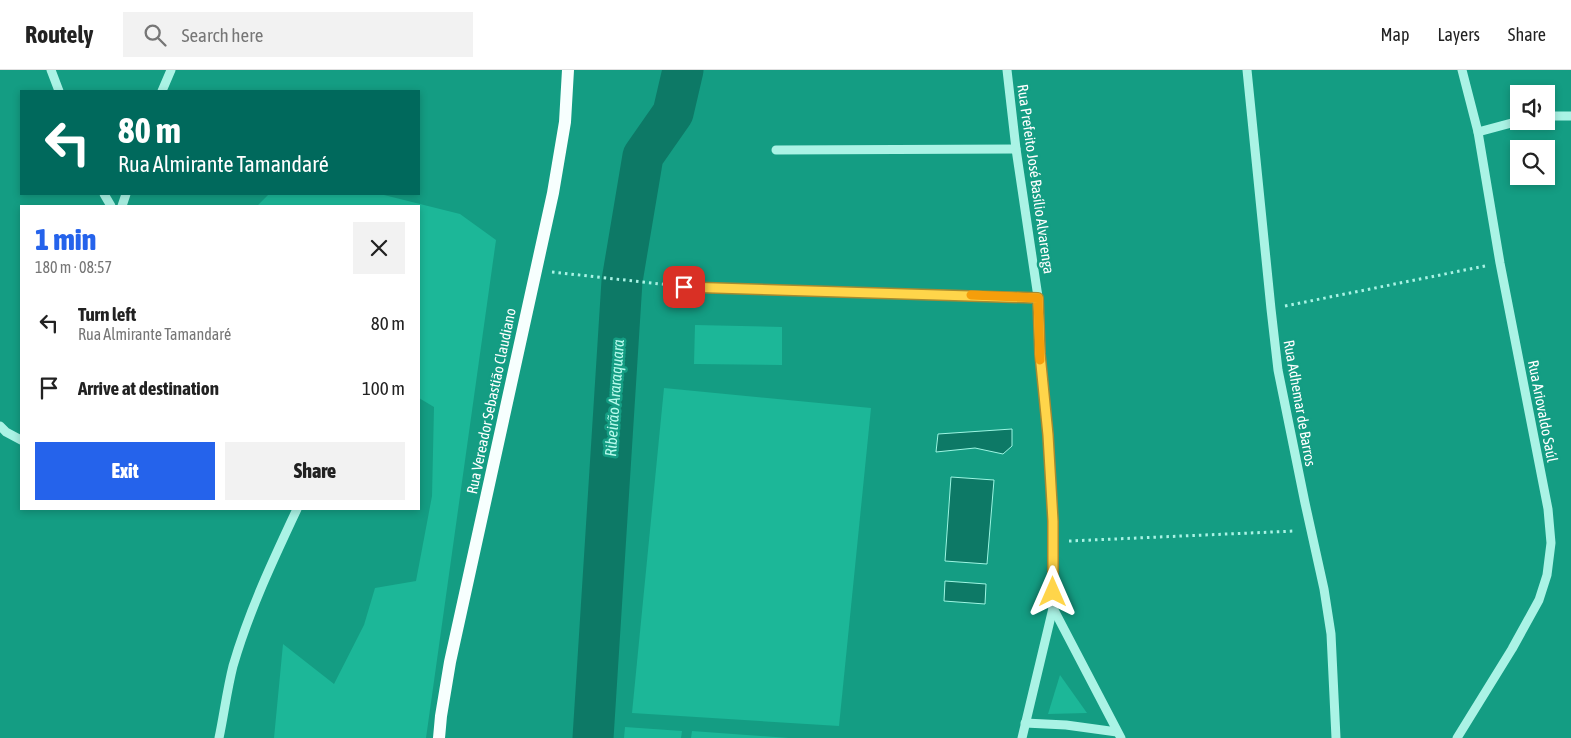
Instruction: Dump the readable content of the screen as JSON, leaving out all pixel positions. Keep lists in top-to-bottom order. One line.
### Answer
{"streets":{"main road":["Rua Vereador Sebastião Claudiano"],"street":["Rua Prefeito José Basílio Alvarenga","Rua Adhemar de Barros","Rua Ariovaldo Saúl"]},"water":["Ribeirão Araraquara"],"page":{"header":"Routely","search":"Search here","nav":["Map","Layers","Share"],"turn":["80 m","Rua Almirante Tamandaré"],"heading":["1 min","180 m · 08:57"],"list":[{"name":"Turn left","note":"Rua Almirante Tamandaré","value":"80 m"},{"name":"Arrive at destination","value":"100 m"}],"buttons":["Exit","Share"]}}
